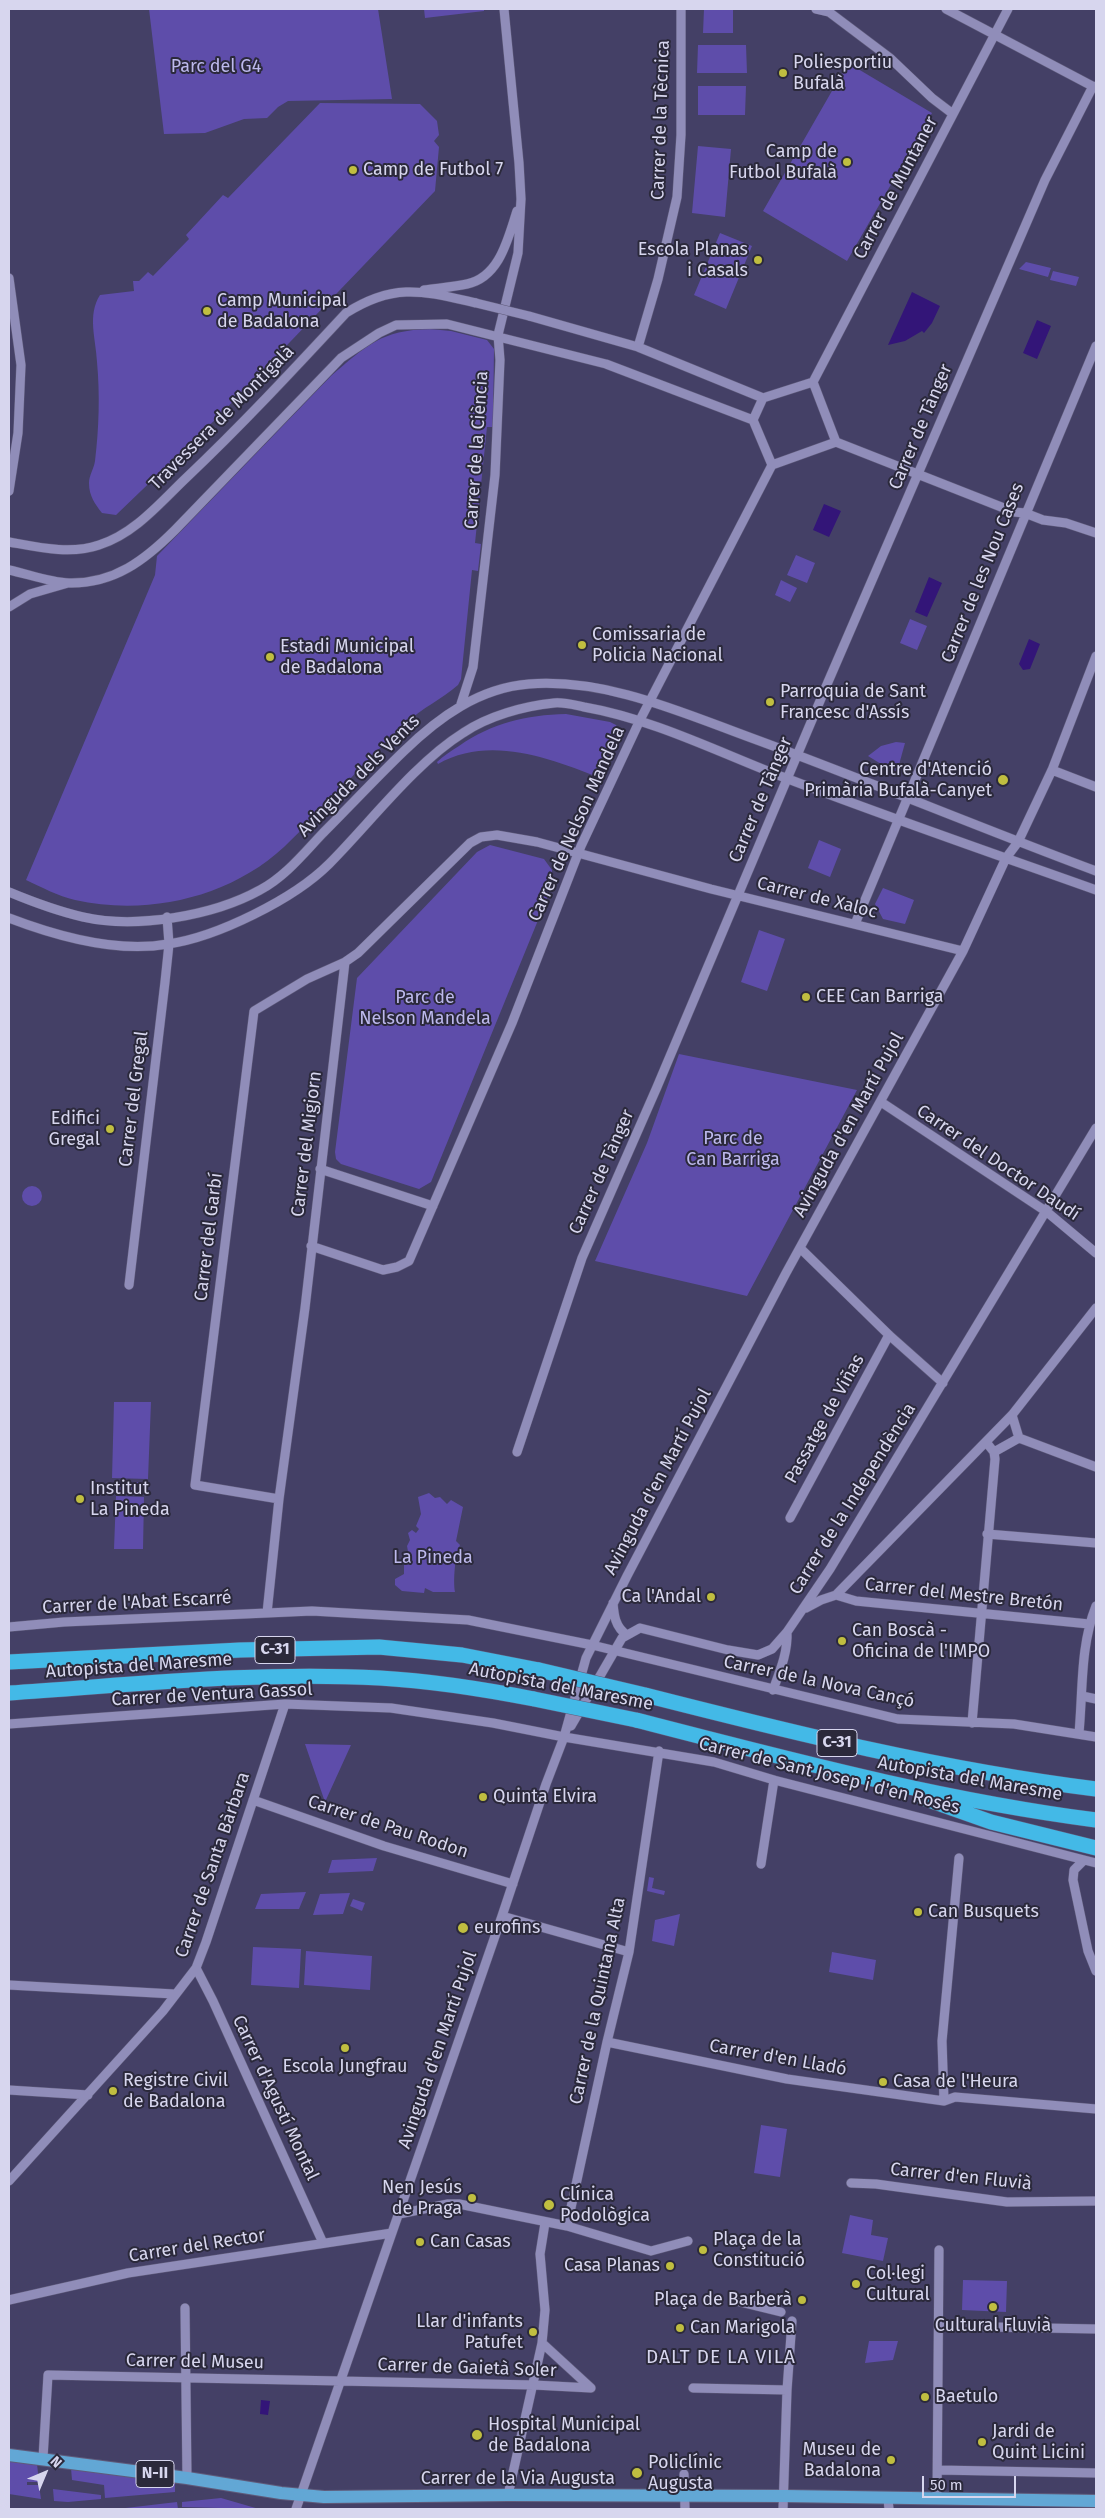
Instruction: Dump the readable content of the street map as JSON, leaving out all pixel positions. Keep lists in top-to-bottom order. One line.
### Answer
{"streets":{"highway":["C-31","Autopista del Maresme"],"main road":["N-II","Carrer de la Via Augusta"],"street":["Carrer de la Tècnica","Carrer de Muntaner","Travessera de Montigalà","Carrer de Tànger","Carrer de la Ciència","Carrer de les Nou Cases","Avinguda dels Vents","Carrer de Nelson Mandela","Carrer de Xaloc","Carrer del Gregal","Avinguda d'en Martí Pujol","Carrer del Migjorn","Carrer del Doctor Daudí","Carrer del Garbí","Passatge de Viñas","Carrer de la Independència","Carrer del Mestre Bretón","Carrer de l'Abat Escarré","Carrer de la Nova Cançó","Carrer de Ventura Gassol","Carrer de Sant Josep i d'en Rosés","Carrer de Pau Rodon","Carrer de Santa Bàrbara","Carrer de la Quintana Alta","Carrer d'en Lladó","Carrer d'Agustí Montal","Carrer d'en Fluvià","Carrer del Rector","Carrer del Museu","Carrer de Gaietà Soler"]},"crossings":[["Carrer de la Tècnica","Travessera de Montigalà"],["Travessera de Montigalà","Carrer de la Ciència"],["Carrer de Tànger","Avinguda dels Vents"],["Carrer de Tànger","Carrer de Xaloc"],["Carrer de la Ciència","Avinguda dels Vents"],["Carrer de les Nou Cases","Avinguda dels Vents"],["Carrer de les Nou Cases","Carrer de Xaloc"],["Avinguda dels Vents","Carrer de Nelson Mandela"],["Avinguda dels Vents","Carrer del Gregal"],["Avinguda dels Vents","Avinguda d'en Martí Pujol"],["Carrer de Nelson Mandela","Carrer de Xaloc"],["Carrer de Nelson Mandela","Carrer del Migjorn"],["Carrer de Xaloc","Avinguda d'en Martí Pujol"],["Avinguda d'en Martí Pujol","Carrer del Doctor Daudí"],["Avinguda d'en Martí Pujol","Carrer de la Independència"],["Avinguda d'en Martí Pujol","Carrer de l'Abat Escarré"],["Avinguda d'en Martí Pujol","Carrer de la Nova Cançó"],["Avinguda d'en Martí Pujol","Carrer de Ventura Gassol"],["Avinguda d'en Martí Pujol","Carrer de Sant Josep i d'en Rosés"],["Avinguda d'en Martí Pujol","Carrer de Pau Rodon"],["Avinguda d'en Martí Pujol","Carrer del Rector"],["Avinguda d'en Martí Pujol","Carrer del Museu"],["Avinguda d'en Martí Pujol","Carrer de Gaietà Soler"],["Avinguda d'en Martí Pujol","N-II"],["Avinguda d'en Martí Pujol","Carrer de la Via Augusta"],["Carrer del Migjorn","Carrer del Garbí"],["Carrer del Migjorn","Carrer de l'Abat Escarré"],["Carrer del Doctor Daudí","Carrer de la Independència"],["Carrer de l'Abat Escarré","Carrer de la Nova Cançó"],["Carrer de Ventura Gassol","Carrer de Sant Josep i d'en Rosés"],["Carrer de Ventura Gassol","Carrer de Santa Bàrbara"],["Carrer de Sant Josep i d'en Rosés","Carrer de la Quintana Alta"],["Carrer de Pau Rodon","Carrer de Santa Bàrbara"],["Carrer de Santa Bàrbara","Carrer d'Agustí Montal"],["Carrer de la Quintana Alta","Carrer d'en Lladó"],["Carrer d'Agustí Montal","Carrer del Rector"],["Carrer del Museu","Carrer de Gaietà Soler"],["Carrer del Museu","N-II"],["N-II","Carrer de la Via Augusta"]],"districts":["DALT DE LA VILA"],"parks":["Parc del G4","Parc de Nelson Mandela","Parc de Can Barriga","La Pineda"],"places":["Poliesportiu Bufalà","Camp de Futbol Bufalà","Camp de Futbol 7","Escola Planas i Casals","Camp Municipal de Badalona","Comissaria de Policia Nacional","Estadi Municipal de Badalona","Parroquia de Sant Francesc d'Assís","Centre d'Atenció Primària Bufalà-Canyet","CEE Can Barriga","Edifici Gregal","Institut La Pineda","Ca l'Andal","Can Boscà - Oficina de l'IMPO","Quinta Elvira","Can Busquets","eurofins","Escola Jungfrau","Casa de l'Heura","Registre Civil de Badalona","Nen Jesús de Praga","Clínica Podològica","Can Casas","Plaça de la Constitució","Casa Planas","Col·legi Cultural","Plaça de Barberà","Cultural Fluvià","Can Marigola","Llar d'infants Patufet","Baetulo","Hospital Municipal de Badalona","Jardi de Quint Licini","Museu de Badalona","Policlínic Augusta"],"scale_bar":"50 m","north":"top right"}
